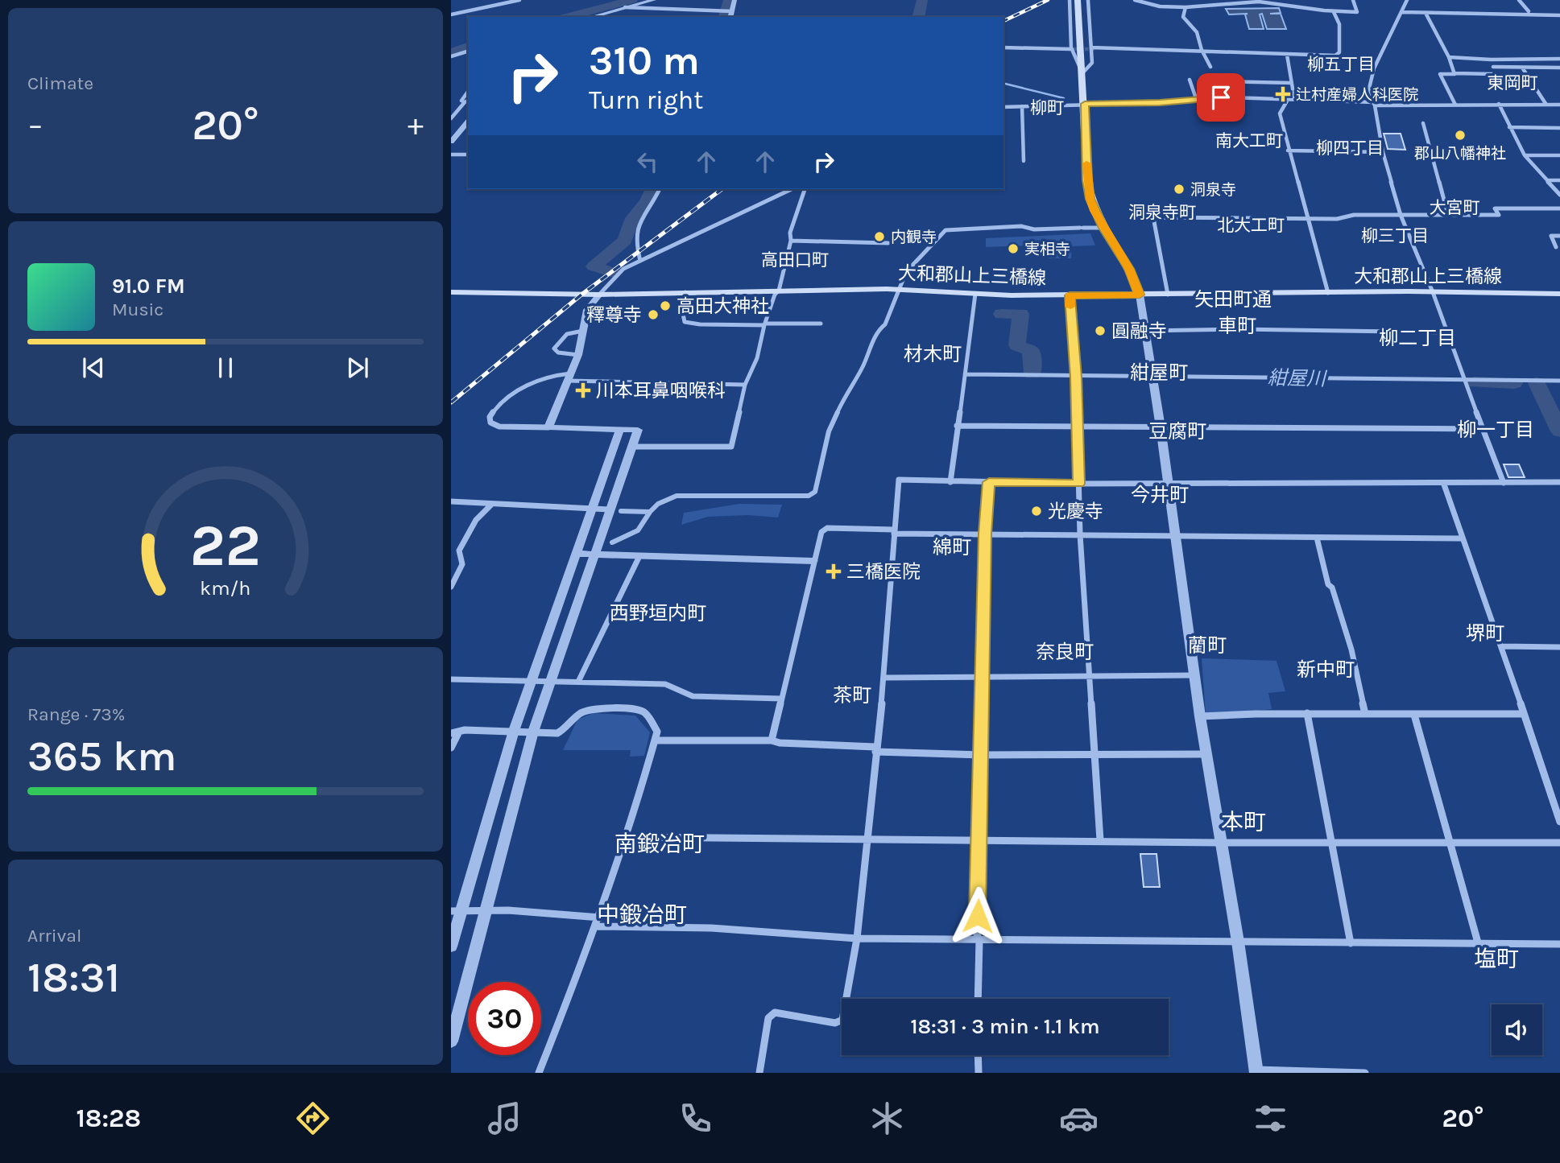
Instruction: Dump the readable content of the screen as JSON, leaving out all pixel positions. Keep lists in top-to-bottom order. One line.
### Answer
{"streets":{"main road":["大和郡山上三橋線"]},"districts":["柳五丁目","東岡町","柳町","南大工町","柳四丁目","大宮町","洞泉寺町","北大工町","柳三丁目","高田口町","矢田町通","車町","柳二丁目","材木町","紺屋町","柳一丁目","豆腐町","今井町","綿町","西野垣内町","堺町","藺町","奈良町","新中町","茶町","本町","南鍛冶町","中鍛冶町","塩町"],"water":["紺屋川"],"places":{"health":["辻村産婦人科医院","川本耳鼻咽喉科","三橋医院"],"other":["郡山八幡神社","洞泉寺","内観寺","実相寺","高田大神社","釋尊寺","圓融寺","光慶寺"]},"page":{"tile":["Climate",["Range · 73%","365 km"],["Arrival","18:31"]],"turn":["310 m","Turn right"],"heat":["−","20°","+"],"song":["91.0 FM","Music"],"limit":"30","trip":"18:31 · 3 min · 1.1 km","tabs":["18:28","20°"],"gauge":["22","km/h"]}}
